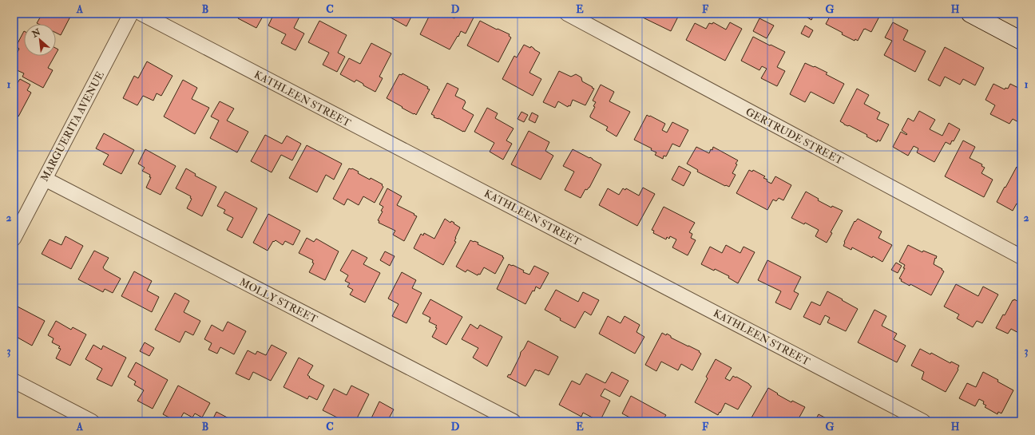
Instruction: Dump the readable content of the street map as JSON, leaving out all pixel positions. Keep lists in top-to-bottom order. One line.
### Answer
{"streets":{"street":["KATHLEEN STREET","MARGUERITA AVENUE","GERTRUDE STREET","MOLLY STREET"]},"crossings":[["MARGUERITA AVENUE","MOLLY STREET"]],"north":"top left","grid":{"columns":["A","B","C","D","E","F","G","H"],"rows":["1","2","3"]}}
